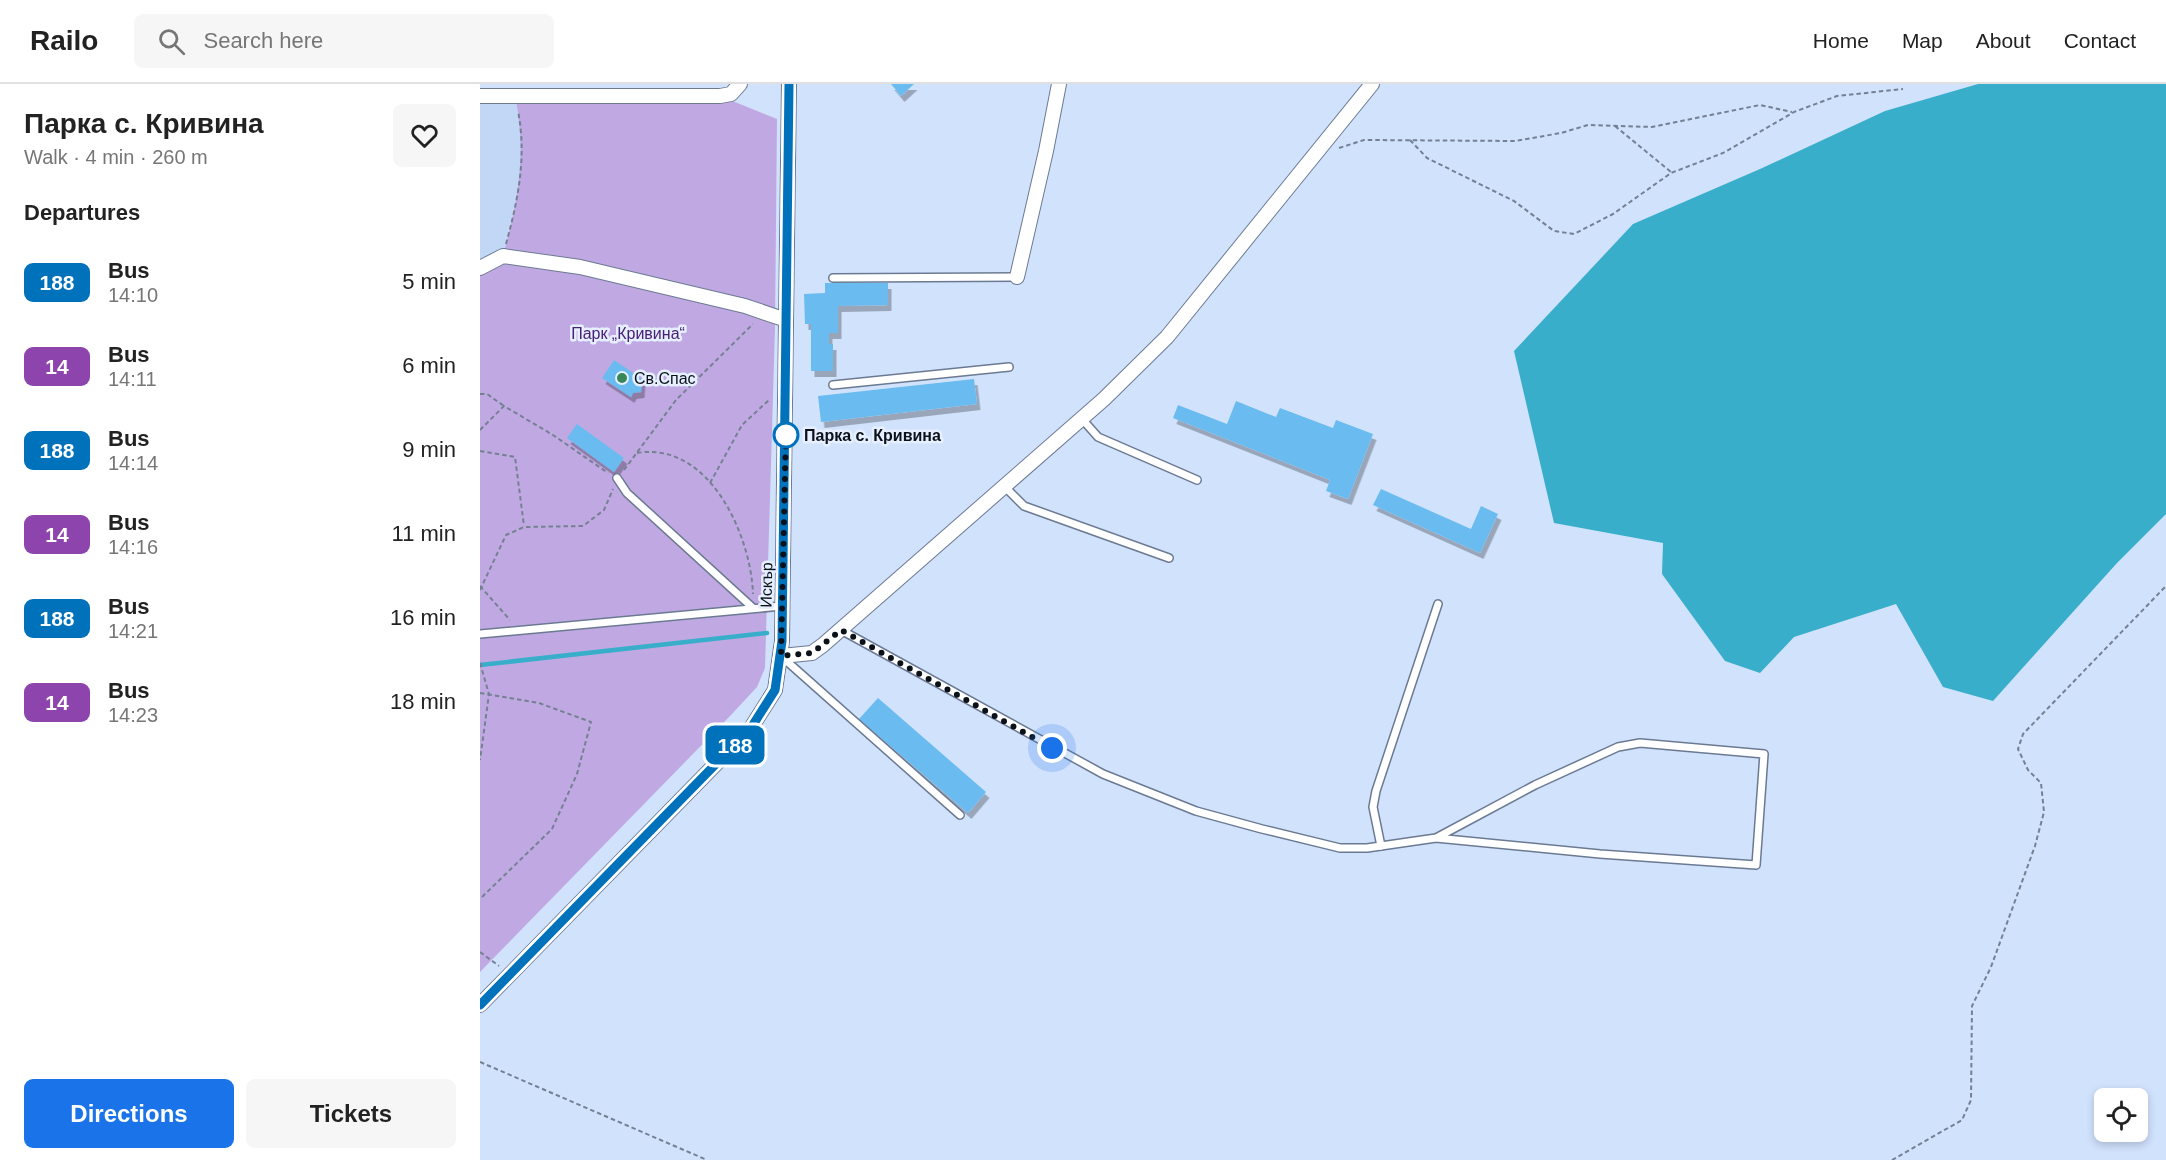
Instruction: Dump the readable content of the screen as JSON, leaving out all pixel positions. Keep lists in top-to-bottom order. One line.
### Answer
{"streets":{"street":["Искър"]},"parks":["Парк „Кривина“"],"places":["Св.Спас","Парка с. Кривина"],"lines":["bus line 188"],"page":{"header":"Railo","search":"Search here","nav":["Home","Map","About","Contact"],"heading":[["Парка с. Кривина","Walk · 4 min · 260 m"],"Departures"],"on_map":"188","list":[{"mark":"188","name":"Bus","note":"14:10","value":"5 min"},{"mark":"14","name":"Bus","note":"14:11","value":"6 min"},{"mark":"188","name":"Bus","note":"14:14","value":"9 min"},{"mark":"14","name":"Bus","note":"14:16","value":"11 min"},{"mark":"188","name":"Bus","note":"14:21","value":"16 min"},{"mark":"14","name":"Bus","note":"14:23","value":"18 min"}],"buttons":["Directions","Tickets"]}}
